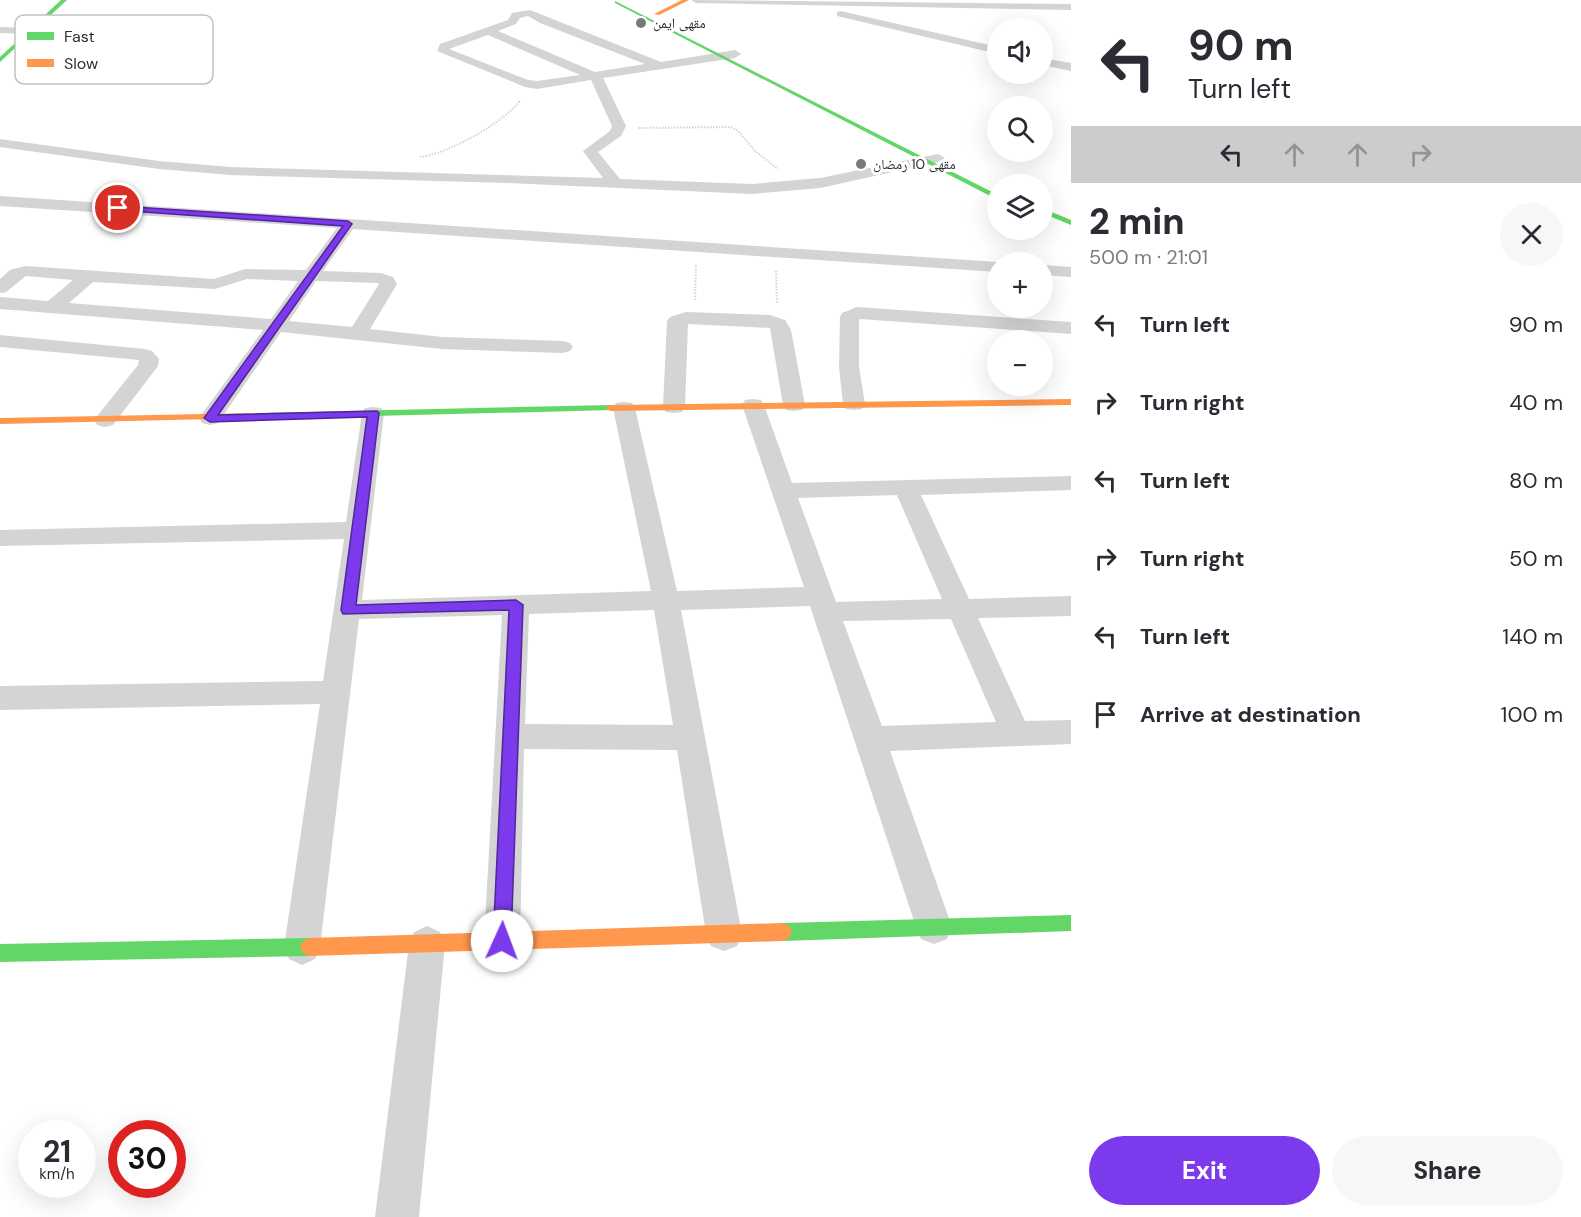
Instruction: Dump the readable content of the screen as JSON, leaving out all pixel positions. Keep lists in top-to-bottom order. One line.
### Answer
{"places":["مقهى ايمن","مقهى 10 رمضان"],"legend":["Fast","Slow"],"page":{"turn":["90 m","Turn left"],"map_buttons":["+","−"],"heading":["2 min","500 m · 21:01"],"list":[{"name":"Turn left","value":"90 m"},{"name":"Turn right","value":"40 m"},{"name":"Turn left","value":"80 m"},{"name":"Turn right","value":"50 m"},{"name":"Turn left","value":"140 m"},{"name":"Arrive at destination","value":"100 m"}],"speed":"21 km/h","limit":"30","buttons":["Exit","Share"]}}
